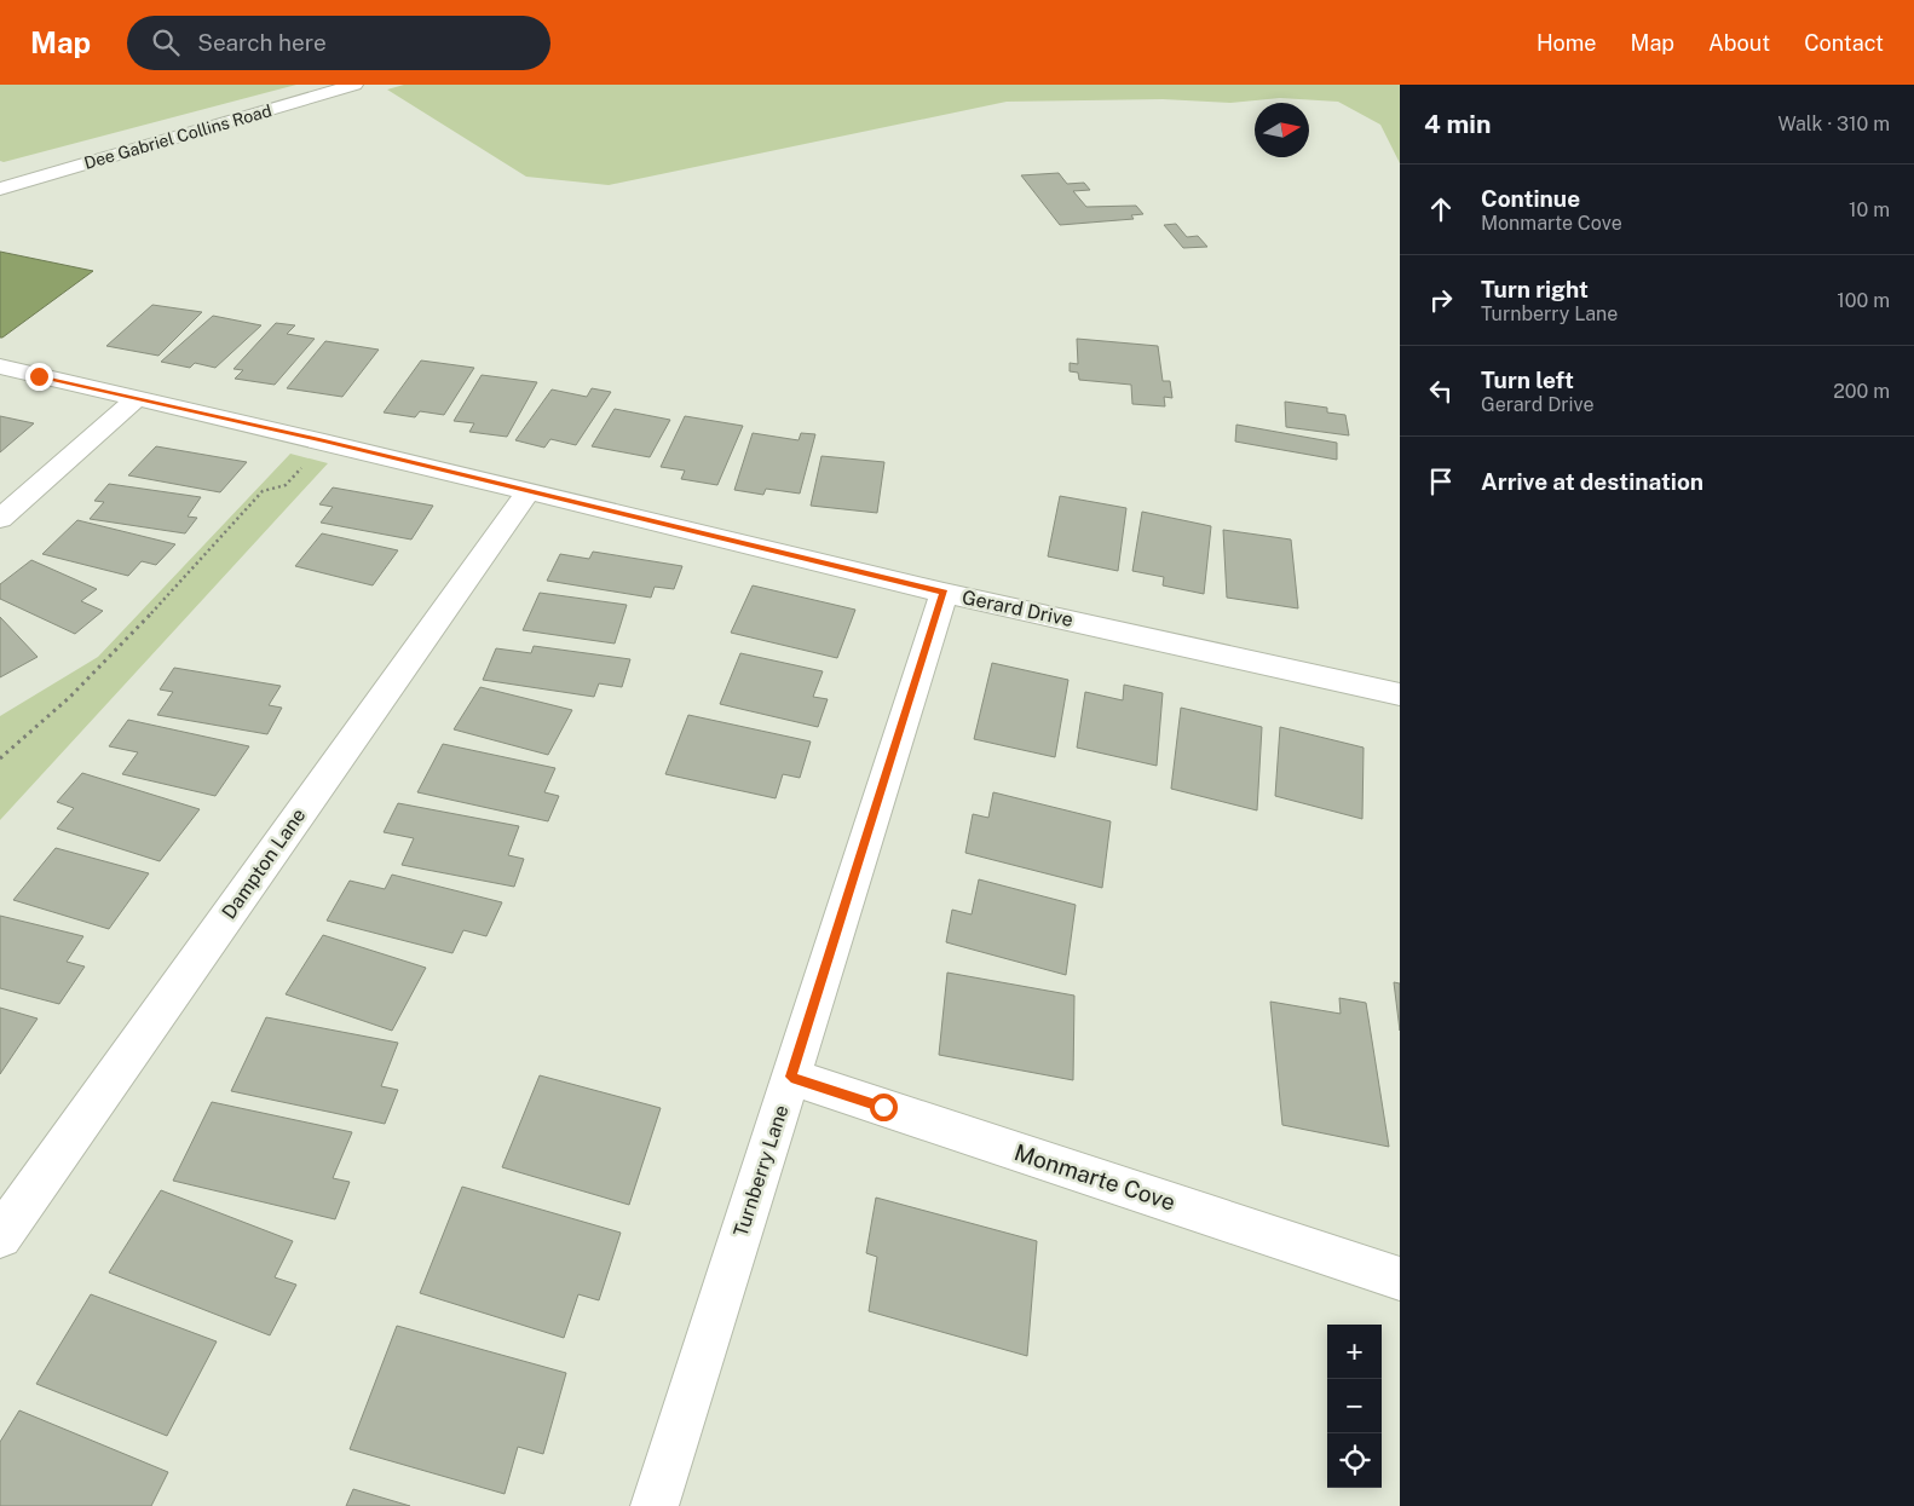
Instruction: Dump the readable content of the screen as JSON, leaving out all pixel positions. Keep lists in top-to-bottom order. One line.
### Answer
{"streets":{"street":["Dee Gabriel Collins Road","Gerard Drive","Dampton Lane","Turnberry Lane","Monmarte Cove"]},"crossings":[["Gerard Drive","Dampton Lane"],["Gerard Drive","Turnberry Lane"],["Turnberry Lane","Monmarte Cove"]],"north":"right","page":{"header":"Map","search":"Search here","nav":["Home","Map","About","Contact"],"heading":["4 min","Walk · 310 m"],"list":[["Continue","Monmarte Cove","10 m"],["Turn right","Turnberry Lane","100 m"],["Turn left","Gerard Drive","200 m"],"Arrive at destination"],"map_buttons":["+","−"]}}
